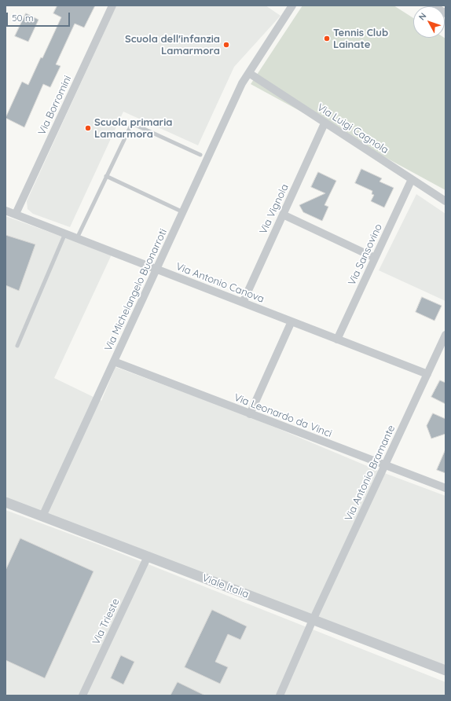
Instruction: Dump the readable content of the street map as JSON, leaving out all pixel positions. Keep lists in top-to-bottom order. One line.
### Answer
{"streets":{"street":["Via Borromini","Via Luigi Cagnola","Via Vignola","Via Sansovino","Via Antonio Canova","Via Michelangelo Buonarroti","Via Leonardo da Vinci","Via Antonio Bramante","Viale Italia","Via Trieste"]},"crossings":[["Via Borromini","Via Antonio Canova"],["Via Luigi Cagnola","Via Vignola"],["Via Luigi Cagnola","Via Sansovino"],["Via Luigi Cagnola","Via Michelangelo Buonarroti"],["Via Vignola","Via Antonio Canova"],["Via Sansovino","Via Antonio Canova"],["Via Antonio Canova","Via Michelangelo Buonarroti"],["Via Antonio Canova","Via Antonio Bramante"],["Via Michelangelo Buonarroti","Via Leonardo da Vinci"],["Via Michelangelo Buonarroti","Viale Italia"],["Via Leonardo da Vinci","Via Antonio Bramante"],["Via Antonio Bramante","Viale Italia"],["Viale Italia","Via Trieste"]],"places":["Tennis Club Lainate","Scuola dell'infanzia Lamarmora","Scuola primaria Lamarmora"],"scale_bar":"50 m","north":"top left"}
